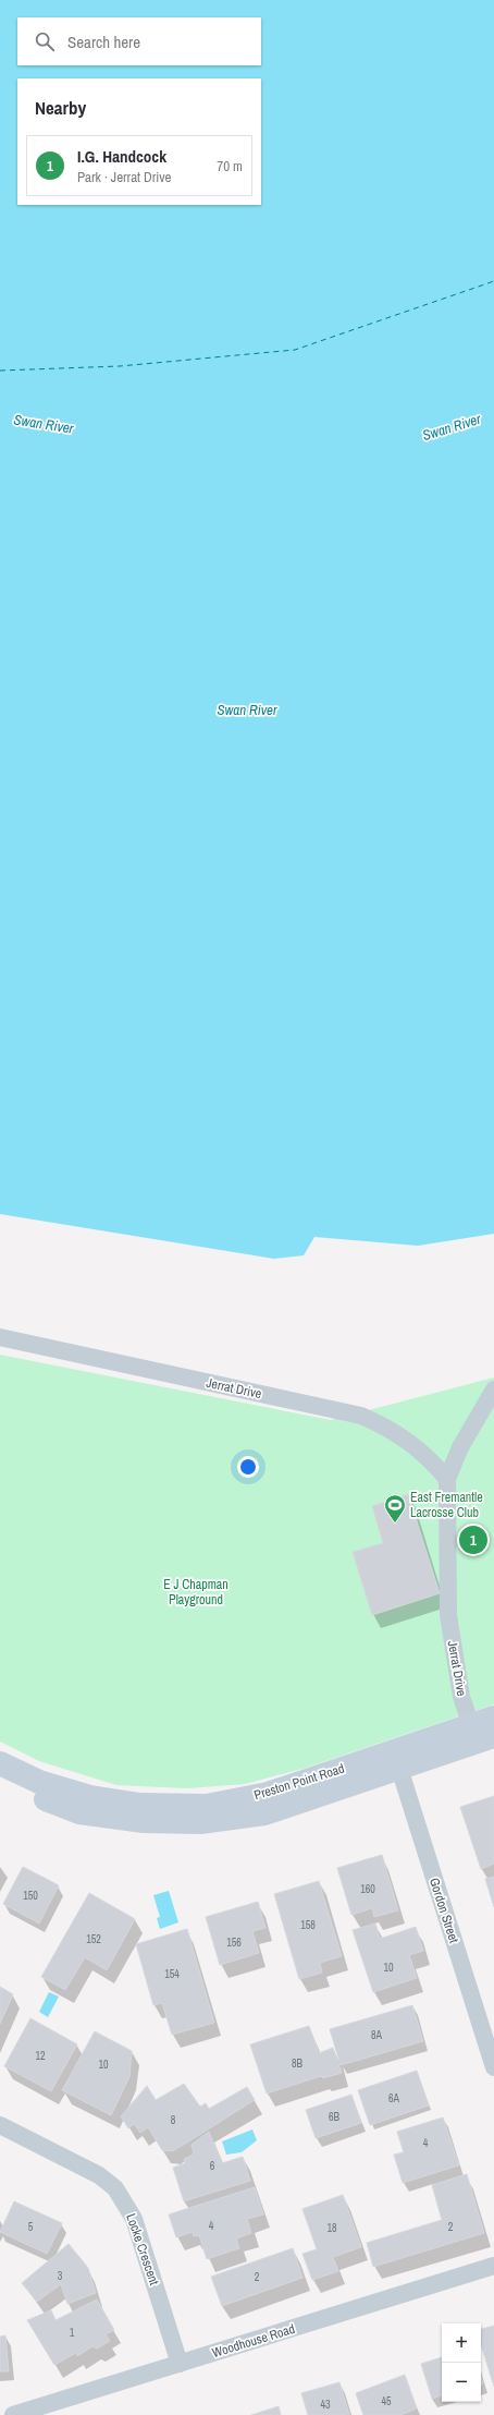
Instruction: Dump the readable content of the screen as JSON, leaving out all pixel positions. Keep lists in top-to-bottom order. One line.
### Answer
{"streets":{"main road":["Preston Point Road"],"street":["Jerrat Drive","Gordon Street","Locke Crescent","Woodhouse Road"]},"crossings":[["Jerrat Drive","Preston Point Road"],["Preston Point Road","Gordon Street"],["Locke Crescent","Woodhouse Road"]],"water":["Swan River"],"parks":["E J Chapman Playground"],"places":{"sports":["East Fremantle Lacrosse Club"]},"house_numbers":["160","150","158","152","156","10","154","8A","12","8B","10","6A","6B","8","4","6","4","5","2","18","3","2","1","45","43"],"page":{"search":"Search here","heading":"Nearby","list":[{"mark":"1","name":"I.G. Handcock","note":"Park · Jerrat Drive","value":"70 m"}],"pins":"1","map_buttons":["+","−"]}}
